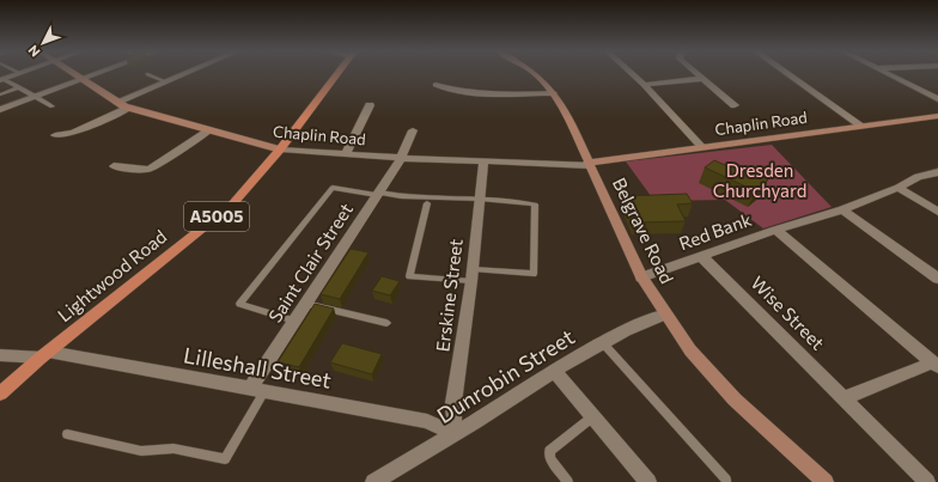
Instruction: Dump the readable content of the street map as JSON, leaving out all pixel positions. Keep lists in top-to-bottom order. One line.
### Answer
{"streets":{"main road":["A5005","Lightwood Road"],"street":["Chaplin Road","Belgrave Road","Red Bank","Saint Clair Street","Erskine Street","Wise Street","Lilleshall Street","Dunrobin Street"]},"crossings":[["Chaplin Road","Belgrave Road"],["Chaplin Road","Saint Clair Street"],["Chaplin Road","Lightwood Road"],["Chaplin Road","Erskine Street"],["Belgrave Road","Red Bank"],["Belgrave Road","Dunrobin Street"],["Red Bank","Wise Street"],["Saint Clair Street","Lilleshall Street"],["Lightwood Road","Lilleshall Street"],["Erskine Street","Lilleshall Street"],["Erskine Street","Dunrobin Street"],["Lilleshall Street","Dunrobin Street"]],"parks":["Dresden Churchyard"],"north":"bottom left"}
